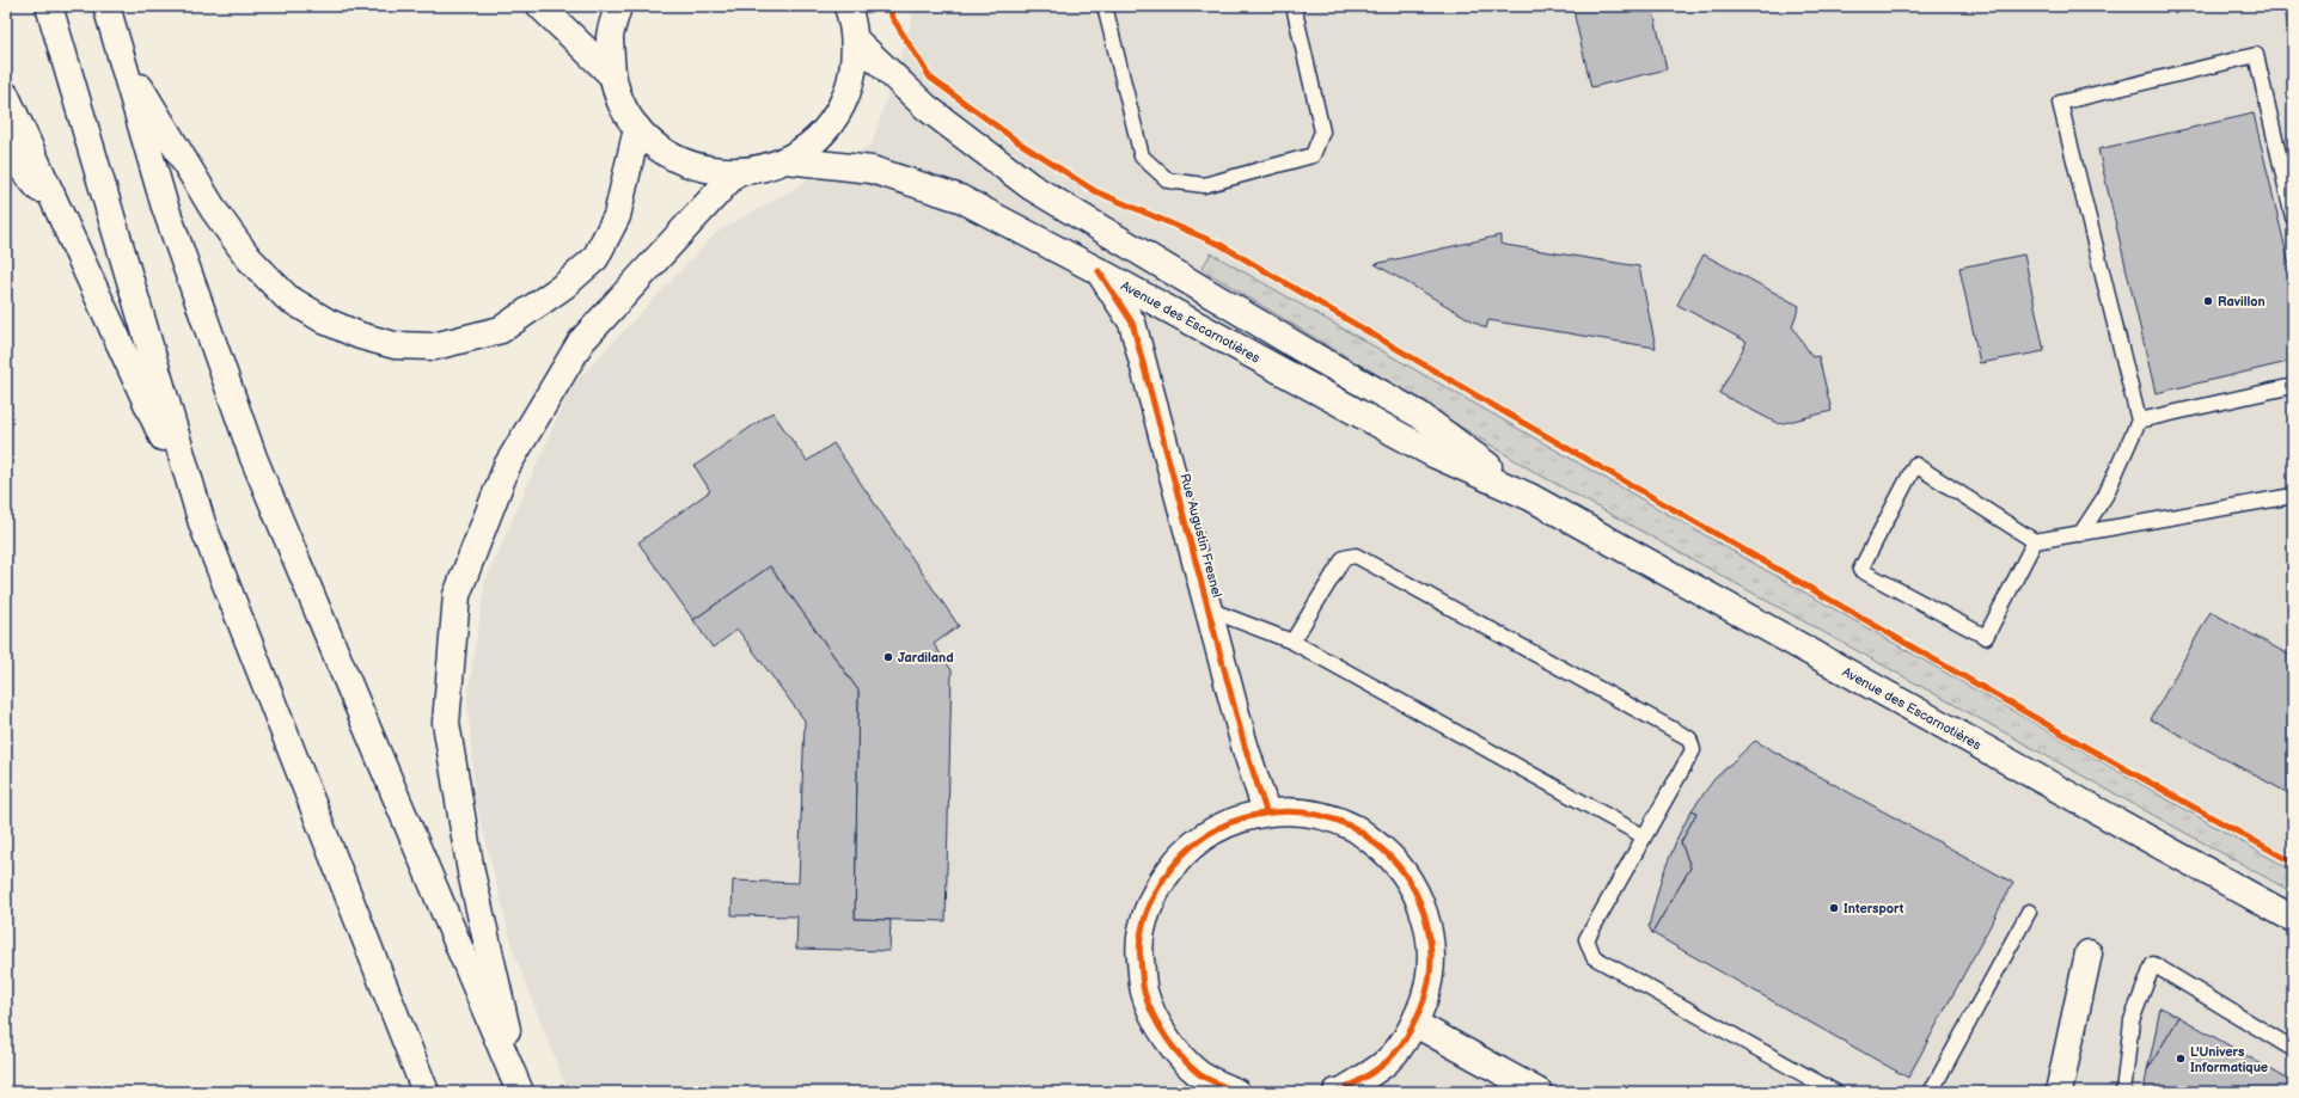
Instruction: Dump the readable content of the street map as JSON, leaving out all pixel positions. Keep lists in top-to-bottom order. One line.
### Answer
{"streets":{"main road":["Avenue des Escarnotières","Rue Augustin Fresnel"]},"crossings":[["Avenue des Escarnotières","Rue Augustin Fresnel"]],"places":["Ravillon","Jardiland","Intersport","L'Univers Informatique"]}
